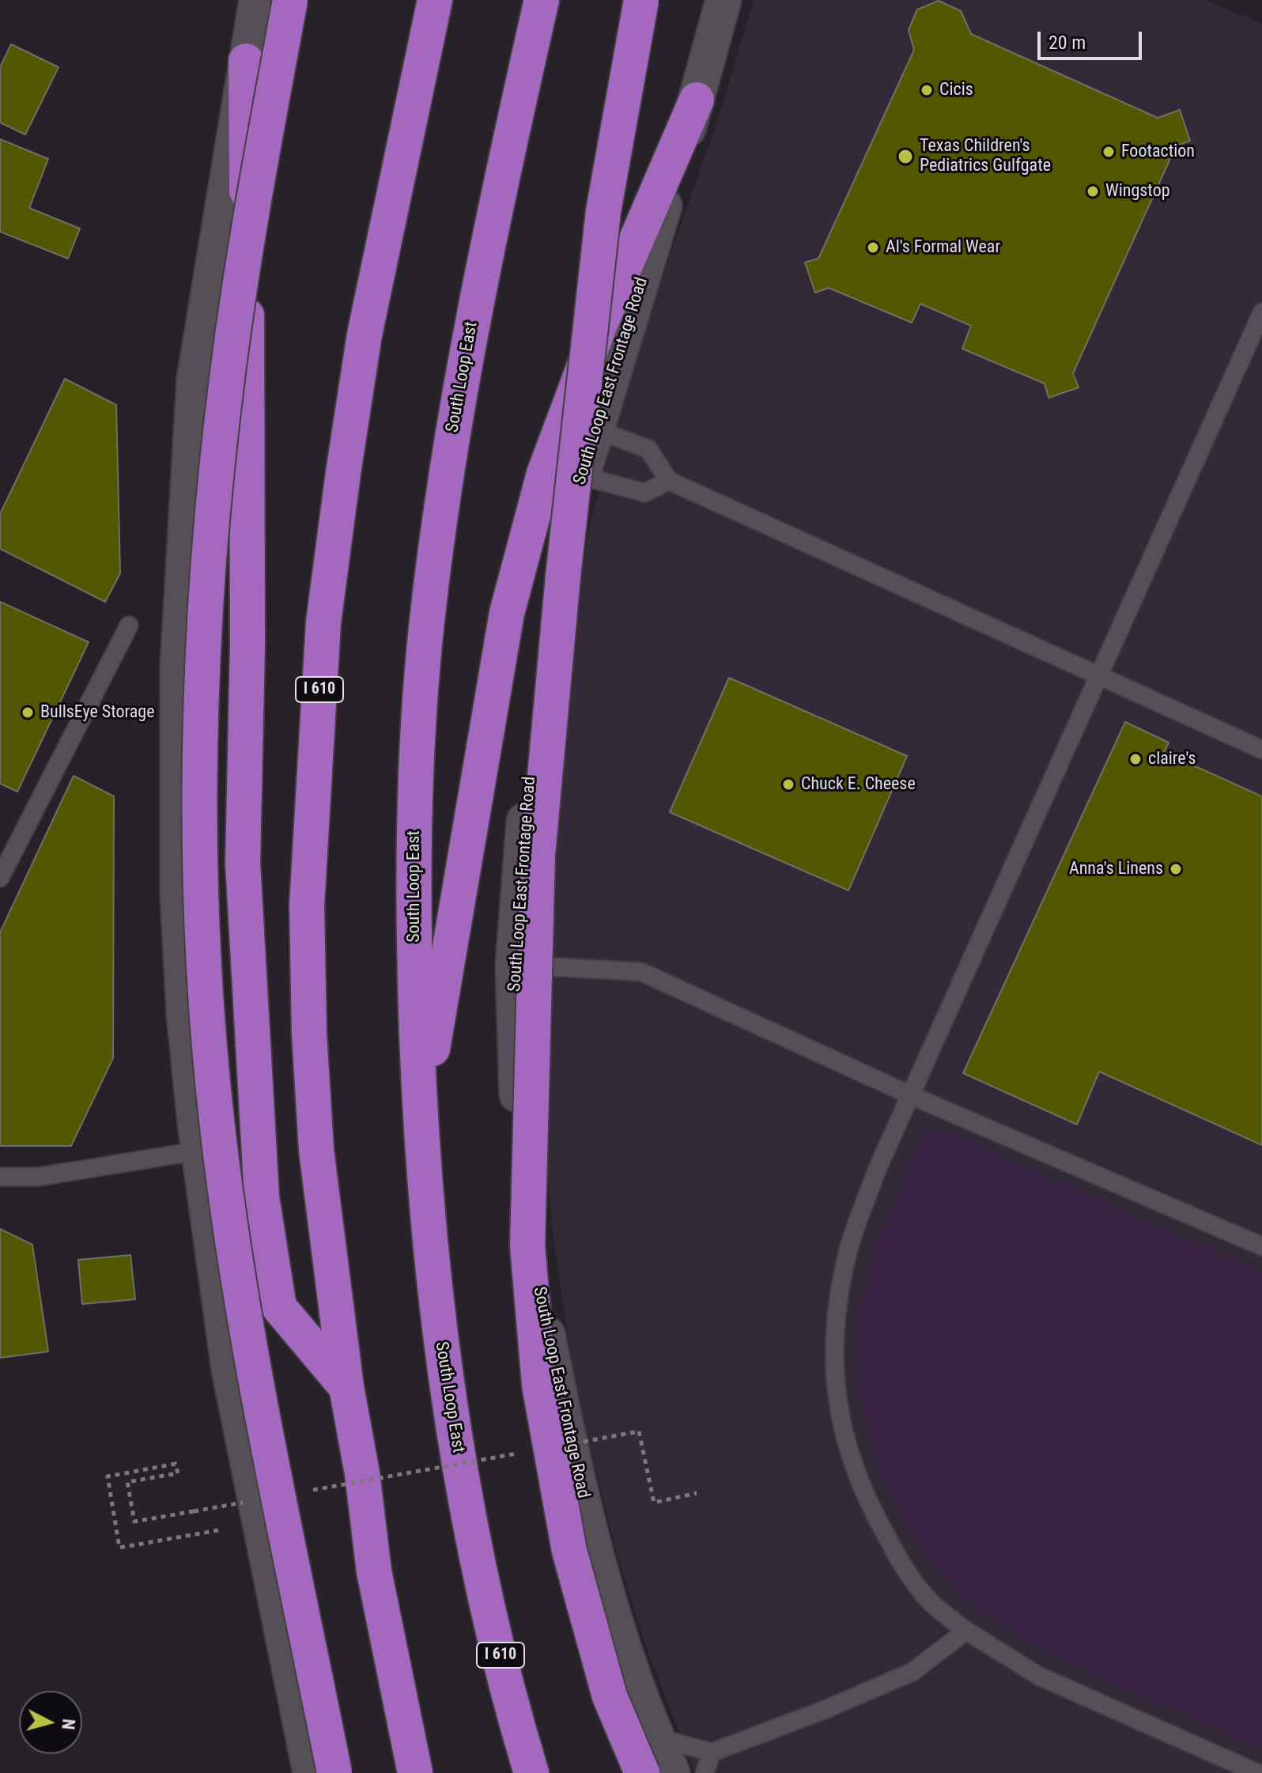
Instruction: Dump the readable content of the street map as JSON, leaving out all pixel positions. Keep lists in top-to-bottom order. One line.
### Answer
{"streets":{"highway":["South Loop East","I 610"],"main road":["South Loop East Frontage Road"]},"places":["Cicis","Footaction","Texas Children's Pediatrics Gulfgate","Wingstop","Al's Formal Wear","BullsEye Storage","claire's","Chuck E. Cheese","Anna's Linens"],"scale_bar":"20 m","north":"right"}
